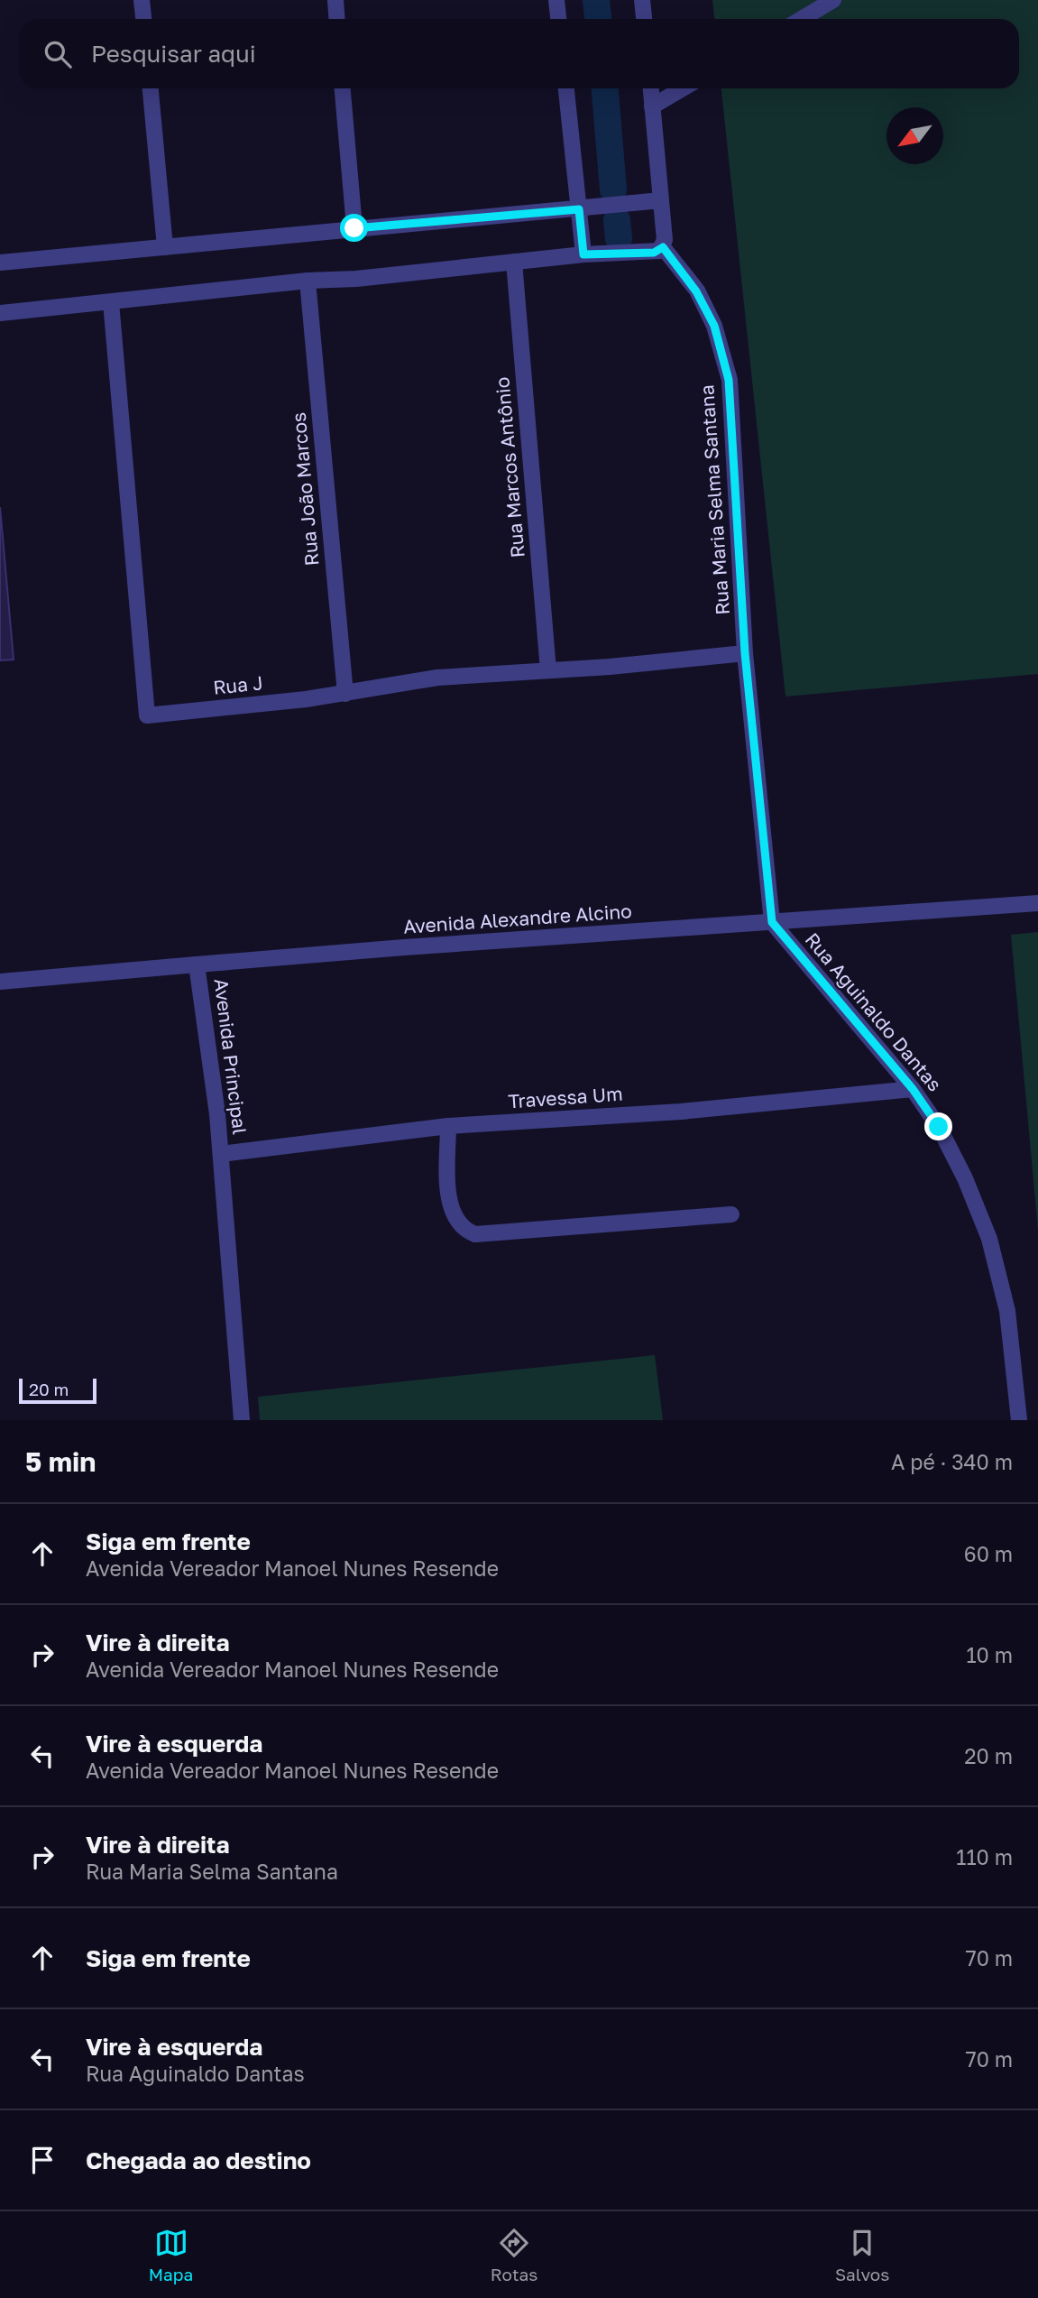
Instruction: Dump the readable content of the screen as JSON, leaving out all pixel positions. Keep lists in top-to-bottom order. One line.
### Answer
{"streets":{"street":["Rua Marcos Antônio","Rua João Marcos","Rua Maria Selma Santana","Rua J","Avenida Alexandre Alcino","Rua Aguinaldo Dantas","Avenida Principal","Travessa Um"]},"crossings":[["Rua Marcos Antônio","Rua J"],["Rua João Marcos","Rua J"],["Rua Maria Selma Santana","Rua J"],["Rua Maria Selma Santana","Avenida Alexandre Alcino"],["Rua Maria Selma Santana","Rua Aguinaldo Dantas"],["Avenida Alexandre Alcino","Rua Aguinaldo Dantas"],["Avenida Alexandre Alcino","Avenida Principal"],["Rua Aguinaldo Dantas","Travessa Um"],["Avenida Principal","Travessa Um"]],"scale_bar":"20 m","north":"bottom left","page":{"search":"Pesquisar aqui","scale":"20 m","heading":["5 min","A pé · 340 m"],"list":[["Siga em frente","Avenida Vereador Manoel Nunes Resende","60 m"],["Vire à direita","Avenida Vereador Manoel Nunes Resende","10 m"],["Vire à esquerda","Avenida Vereador Manoel Nunes Resende","20 m"],["Vire à direita","Rua Maria Selma Santana","110 m"],["Siga em frente","70 m"],["Vire à esquerda","Rua Aguinaldo Dantas","70 m"],"Chegada ao destino"],"nav":["Mapa","Rotas","Salvos"]}}
